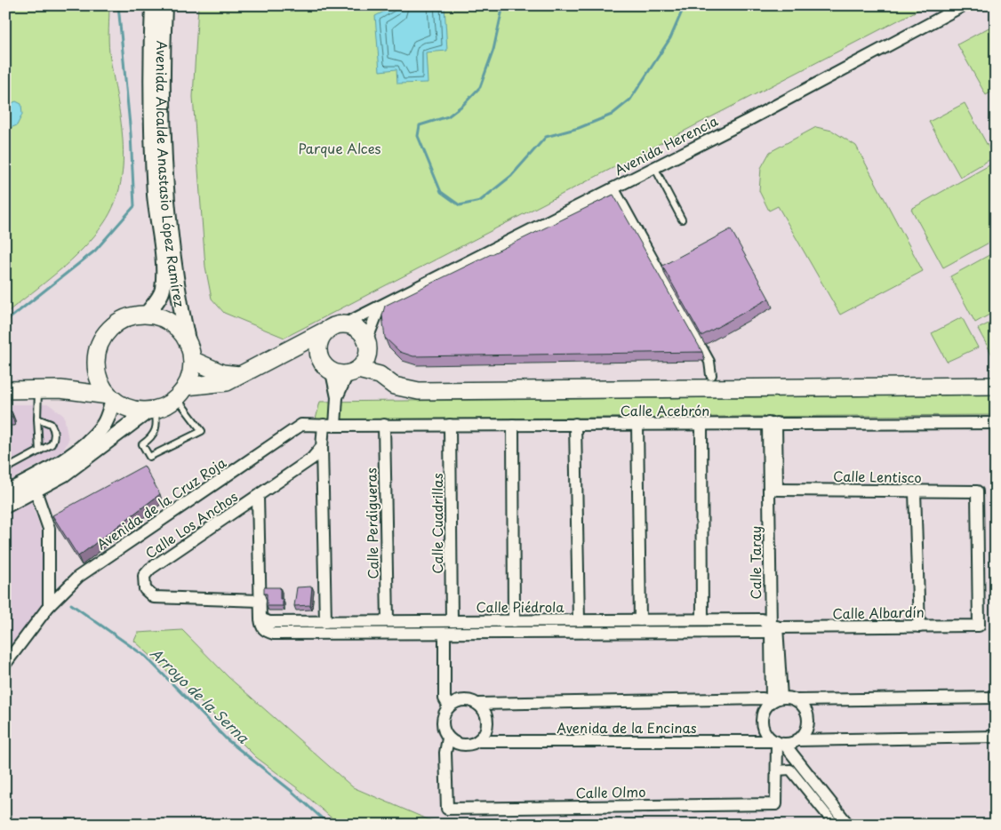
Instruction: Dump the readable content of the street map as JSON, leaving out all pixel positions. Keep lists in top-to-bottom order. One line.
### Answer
{"streets":{"street":["Avenida Herencia","Avenida Alcalde Anastasio López Ramírez","Calle Acebrón","Calle Lentisco","Avenida de la Cruz Roja","Calle Perdigueras","Calle Cuadrillas","Calle Los Anchos","Calle Taray","Calle Piédrola","Calle Albardín","Avenida de la Encinas","Calle Olmo"]},"crossings":[["Calle Acebrón","Avenida de la Cruz Roja"],["Calle Acebrón","Calle Perdigueras"],["Calle Acebrón","Calle Cuadrillas"],["Calle Acebrón","Calle Taray"],["Calle Lentisco","Calle Taray"],["Calle Lentisco","Calle Albardín"],["Calle Perdigueras","Calle Piédrola"],["Calle Cuadrillas","Calle Piédrola"],["Calle Taray","Calle Piédrola"],["Calle Taray","Calle Albardín"],["Calle Taray","Avenida de la Encinas"],["Calle Piédrola","Calle Albardín"],["Avenida de la Encinas","Calle Olmo"]],"water":["Arroyo de la Serna"],"parks":["Parque Alces"]}
